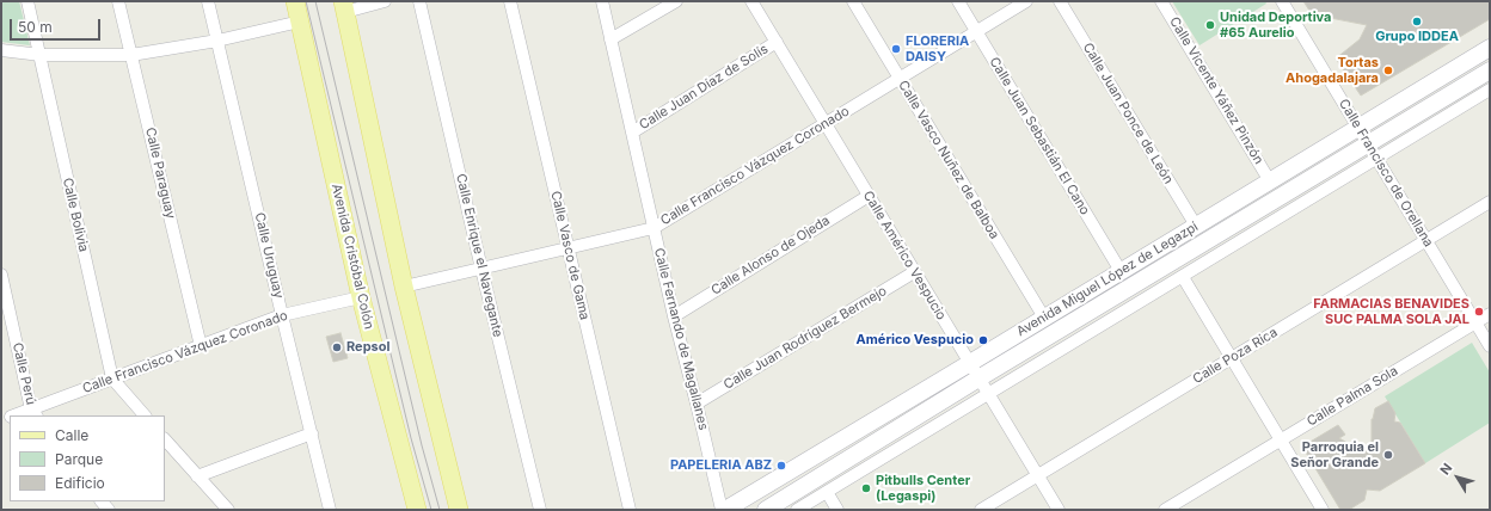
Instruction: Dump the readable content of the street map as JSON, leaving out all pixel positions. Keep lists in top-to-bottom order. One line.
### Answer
{"streets":{"main road":["Avenida Cristóbal Colón","Avenida Miguel López de Legazpi"],"street":["Calle Juan Díaz de Solís","Calle Vicente Yáñez Pinzón","Calle Juan Ponce de León","Calle Juan Sebastián El Cano","Calle Vasco Nuñez de Balboa","Calle Francisco Vázquez Coronado","Calle Paraguay","Calle Francisco de Orellana","Calle Bolivia","Calle Uruguay","Calle Enrique el Navegante","Calle Vasco de Gama","Calle Alonso de Ojeda","Calle Américo Vespucio","Calle Juan Rodríguez Bermejo","Calle Fernando de Magallanes","Calle Poza Rica","Calle Perú","Calle Palma Sola"]},"crossings":[["Calle Juan Díaz de Solís","Calle Américo Vespucio"],["Calle Juan Díaz de Solís","Calle Fernando de Magallanes"],["Calle Vicente Yáñez Pinzón","Avenida Miguel López de Legazpi"],["Calle Juan Ponce de León","Avenida Miguel López de Legazpi"],["Calle Juan Sebastián El Cano","Calle Francisco Vázquez Coronado"],["Calle Juan Sebastián El Cano","Avenida Miguel López de Legazpi"],["Calle Vasco Nuñez de Balboa","Calle Francisco Vázquez Coronado"],["Calle Vasco Nuñez de Balboa","Avenida Miguel López de Legazpi"],["Calle Francisco Vázquez Coronado","Calle Paraguay"],["Calle Francisco Vázquez Coronado","Calle Bolivia"],["Calle Francisco Vázquez Coronado","Calle Uruguay"],["Calle Francisco Vázquez Coronado","Calle Enrique el Navegante"],["Calle Francisco Vázquez Coronado","Calle Vasco de Gama"],["Calle Francisco Vázquez Coronado","Calle Américo Vespucio"],["Calle Francisco Vázquez Coronado","Avenida Cristóbal Colón"],["Calle Francisco Vázquez Coronado","Calle Fernando de Magallanes"],["Calle Francisco Vázquez Coronado","Calle Perú"],["Calle Francisco de Orellana","Avenida Miguel López de Legazpi"],["Calle Francisco de Orellana","Calle Poza Rica"],["Calle Francisco de Orellana","Calle Palma Sola"],["Calle Alonso de Ojeda","Calle Américo Vespucio"],["Calle Alonso de Ojeda","Calle Fernando de Magallanes"],["Calle Américo Vespucio","Avenida Miguel López de Legazpi"],["Calle Américo Vespucio","Calle Juan Rodríguez Bermejo"],["Calle Américo Vespucio","Calle Poza Rica"],["Calle Juan Rodríguez Bermejo","Calle Fernando de Magallanes"]],"places":["Grupo IDDEA","Unidad Deportiva #65 Aurelio","FLORERIA DAISY","Tortas Ahogadalajara","FARMACIAS BENAVIDES SUC PALMA SOLA JAL","Américo Vespucio","Repsol","Parroquia el Señor Grande","PAPELERIA ABZ","Pitbulls Center (Legaspi)"],"legend":["Calle","Parque","Edificio"],"scale_bar":"50 m","north":"top left"}
